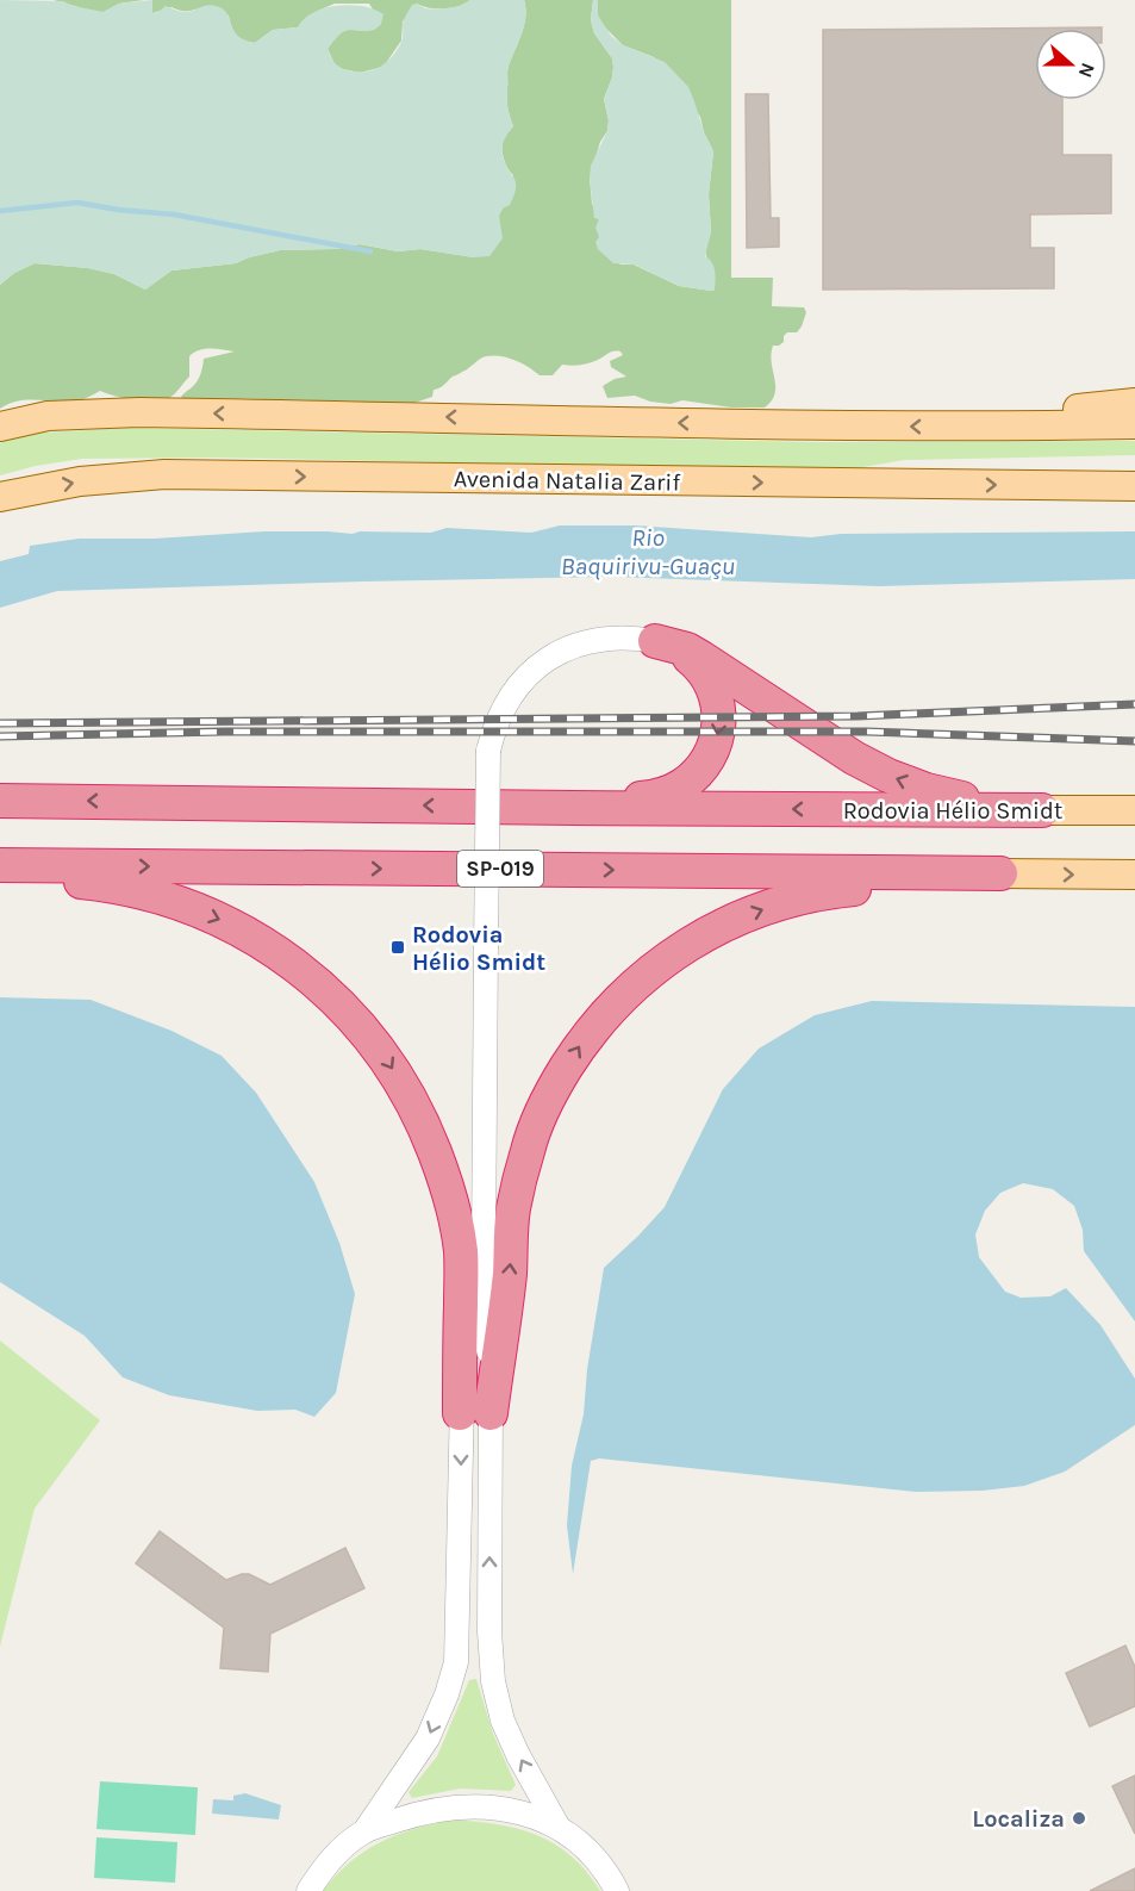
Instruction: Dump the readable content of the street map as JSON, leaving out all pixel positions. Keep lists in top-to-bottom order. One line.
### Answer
{"streets":{"highway":["Rodovia Hélio Smidt","SP-019"],"main road":["Avenida Natalia Zarif"]},"water":["Rio Baquirivu-Guaçu"],"places":{"transit":["Rodovia Hélio Smidt"],"other":["Localiza"]},"north":"right"}
